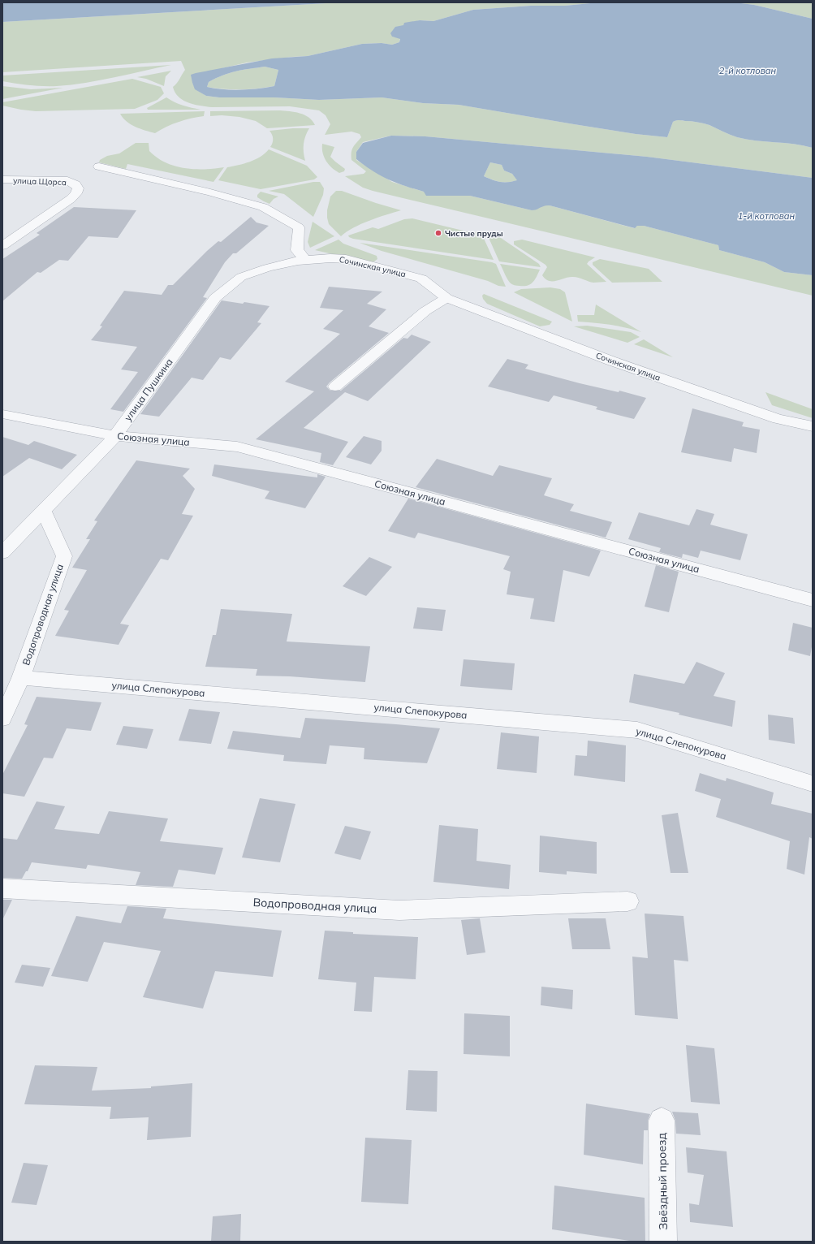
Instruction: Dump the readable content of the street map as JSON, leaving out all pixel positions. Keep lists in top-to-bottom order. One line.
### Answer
{"streets":{"street":["улица Щорса","Сочинская улица","улица Пушкина","Союзная улица","Водопроводная улица","улица Слепокурова","Звёздный проезд"]},"crossings":[["Сочинская улица","улица Пушкина"],["улица Пушкина","Союзная улица"],["улица Пушкина","Водопроводная улица"],["Водопроводная улица","улица Слепокурова"]],"water":["2-й котлован","1-й котлован"],"places":["Чистые пруды"]}
